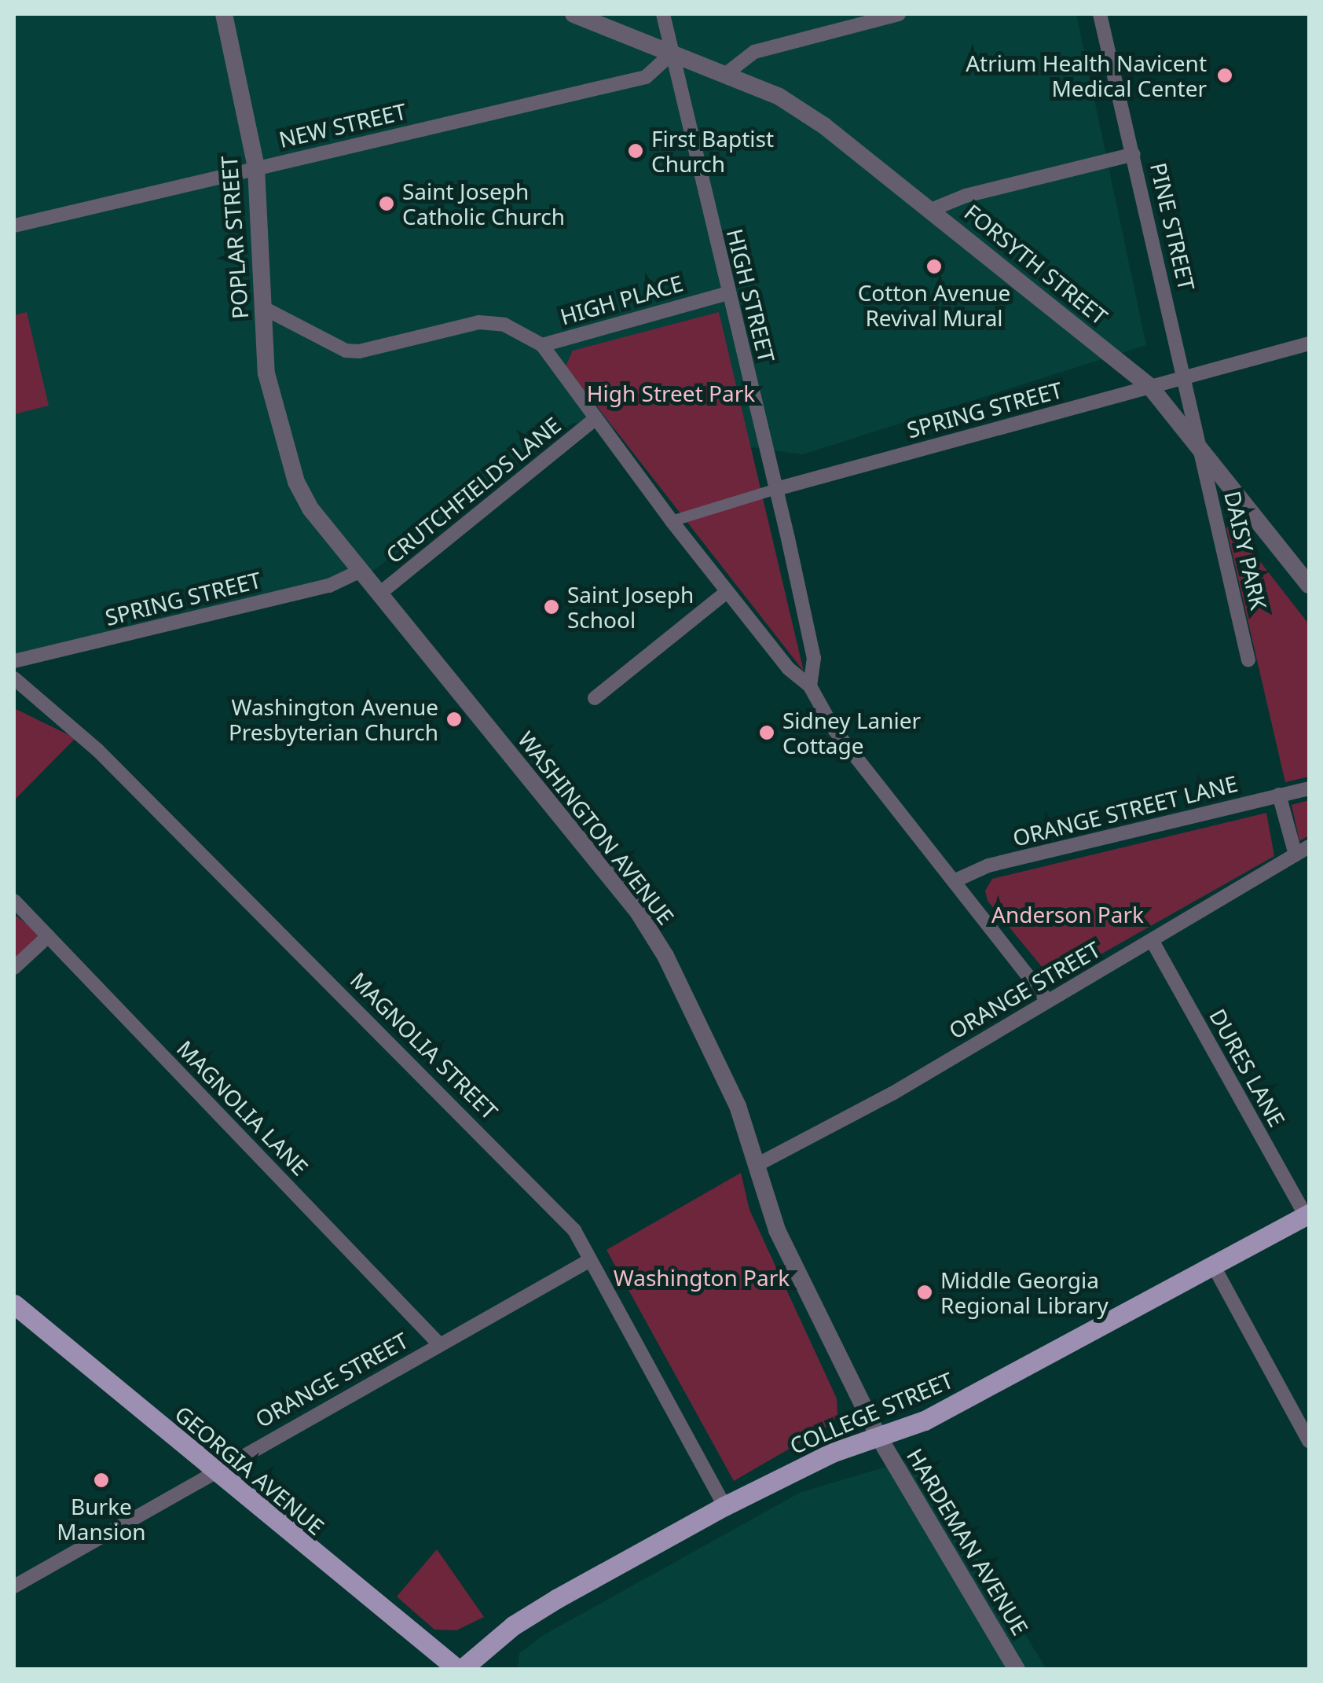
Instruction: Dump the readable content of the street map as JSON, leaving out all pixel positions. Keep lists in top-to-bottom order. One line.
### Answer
{"streets":{"main road":["COLLEGE STREET","GEORGIA AVENUE"],"street":["NEW STREET","PINE STREET","POPLAR STREET","FORSYTH STREET","HIGH STREET","HIGH PLACE","SPRING STREET","CRUTCHFIELDS LANE","DAISY PARK","ORANGE STREET LANE","WASHINGTON AVENUE","ORANGE STREET","MAGNOLIA STREET","DURES LANE","MAGNOLIA LANE","HARDEMAN AVENUE"]},"crossings":[["NEW STREET","POPLAR STREET"],["NEW STREET","FORSYTH STREET"],["NEW STREET","HIGH STREET"],["PINE STREET","FORSYTH STREET"],["PINE STREET","SPRING STREET"],["PINE STREET","DAISY PARK"],["POPLAR STREET","HIGH PLACE"],["POPLAR STREET","WASHINGTON AVENUE"],["FORSYTH STREET","HIGH STREET"],["FORSYTH STREET","SPRING STREET"],["FORSYTH STREET","DAISY PARK"],["HIGH STREET","HIGH PLACE"],["HIGH STREET","SPRING STREET"],["SPRING STREET","WASHINGTON AVENUE"],["CRUTCHFIELDS LANE","WASHINGTON AVENUE"],["WASHINGTON AVENUE","ORANGE STREET"],["WASHINGTON AVENUE","COLLEGE STREET"],["WASHINGTON AVENUE","HARDEMAN AVENUE"],["ORANGE STREET","MAGNOLIA STREET"],["ORANGE STREET","DURES LANE"],["ORANGE STREET","MAGNOLIA LANE"],["ORANGE STREET","GEORGIA AVENUE"],["MAGNOLIA STREET","COLLEGE STREET"],["DURES LANE","COLLEGE STREET"],["COLLEGE STREET","GEORGIA AVENUE"],["COLLEGE STREET","HARDEMAN AVENUE"]],"parks":["High Street Park","Anderson Park","Washington Park"],"places":["Atrium Health Navicent Medical Center","First Baptist Church","Saint Joseph Catholic Church","Cotton Avenue Revival Mural","Saint Joseph School","Washington Avenue Presbyterian Church","Sidney Lanier Cottage","Middle Georgia Regional Library","Burke Mansion"]}
